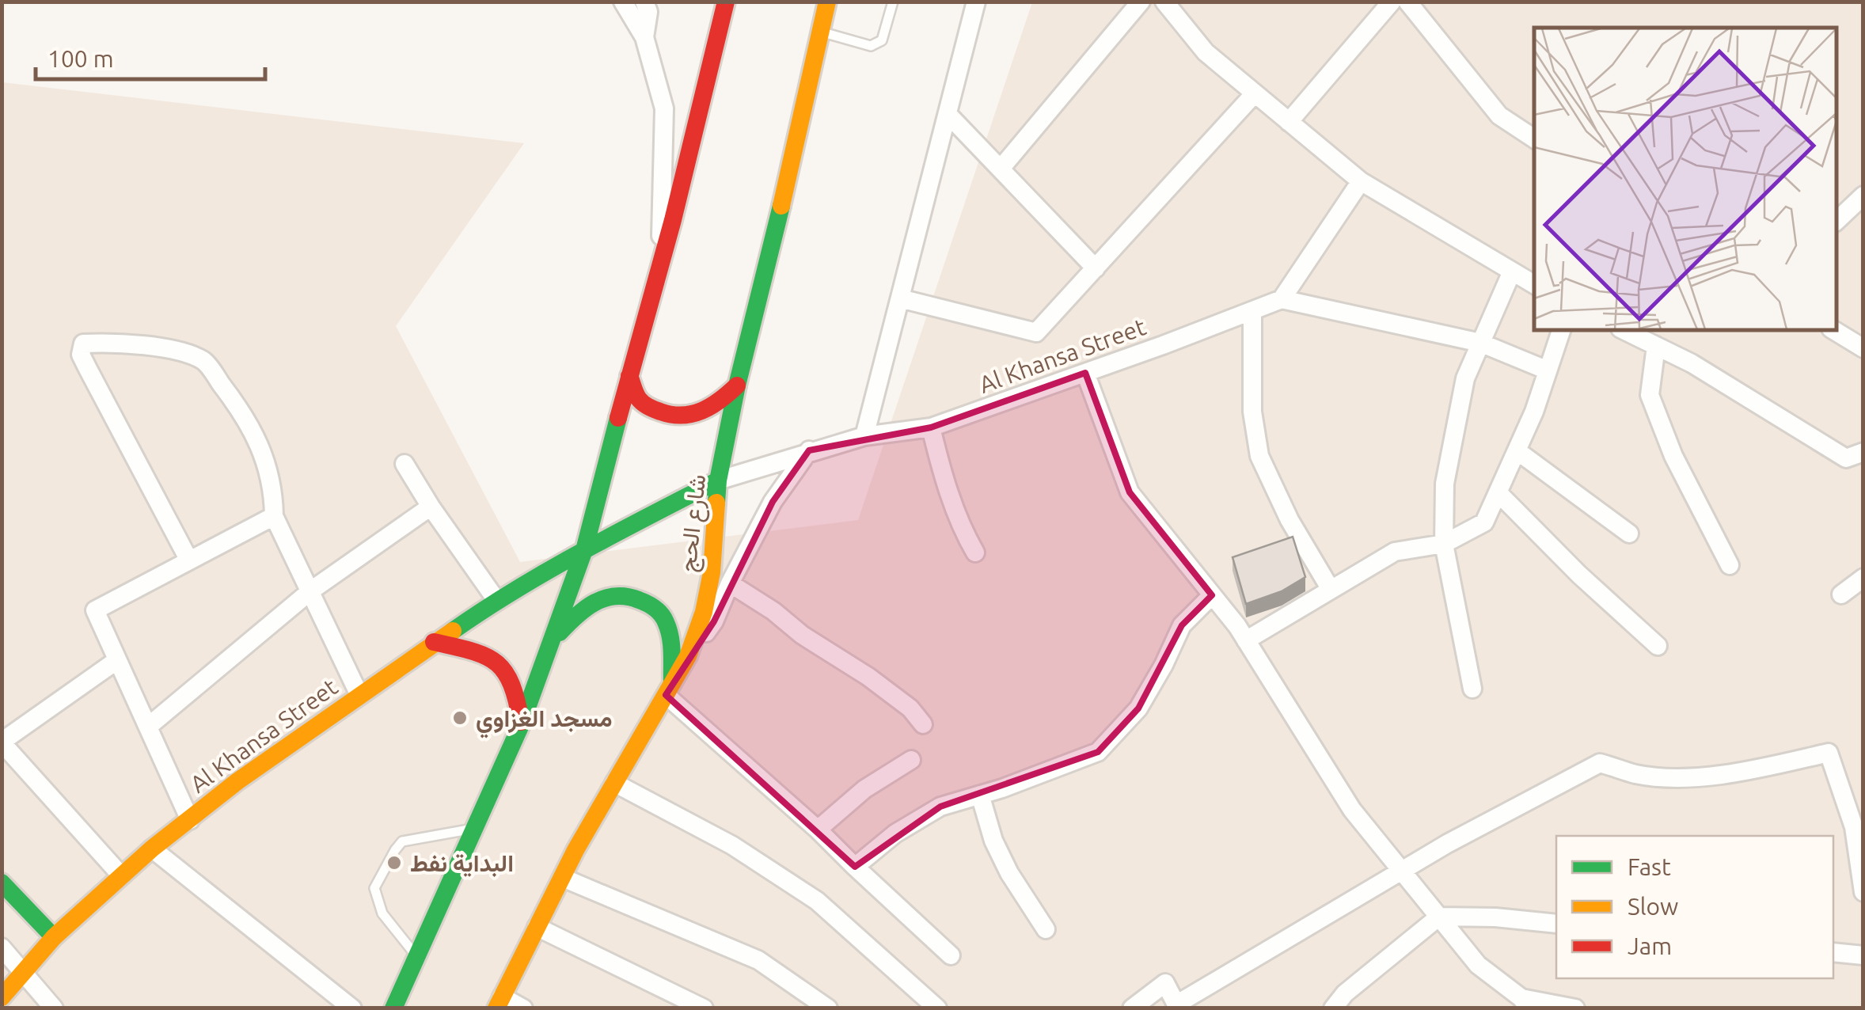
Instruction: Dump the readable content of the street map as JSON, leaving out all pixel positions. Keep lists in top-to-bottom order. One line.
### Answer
{"streets":{"main road":["Al Khansa Street","شارع الحج"]},"crossings":[["Al Khansa Street","شارع الحج"]],"places":["مسجد الغزاوي","البداية نفط"],"legend":["Fast","Slow","Jam"],"scale_bar":"100 m"}
